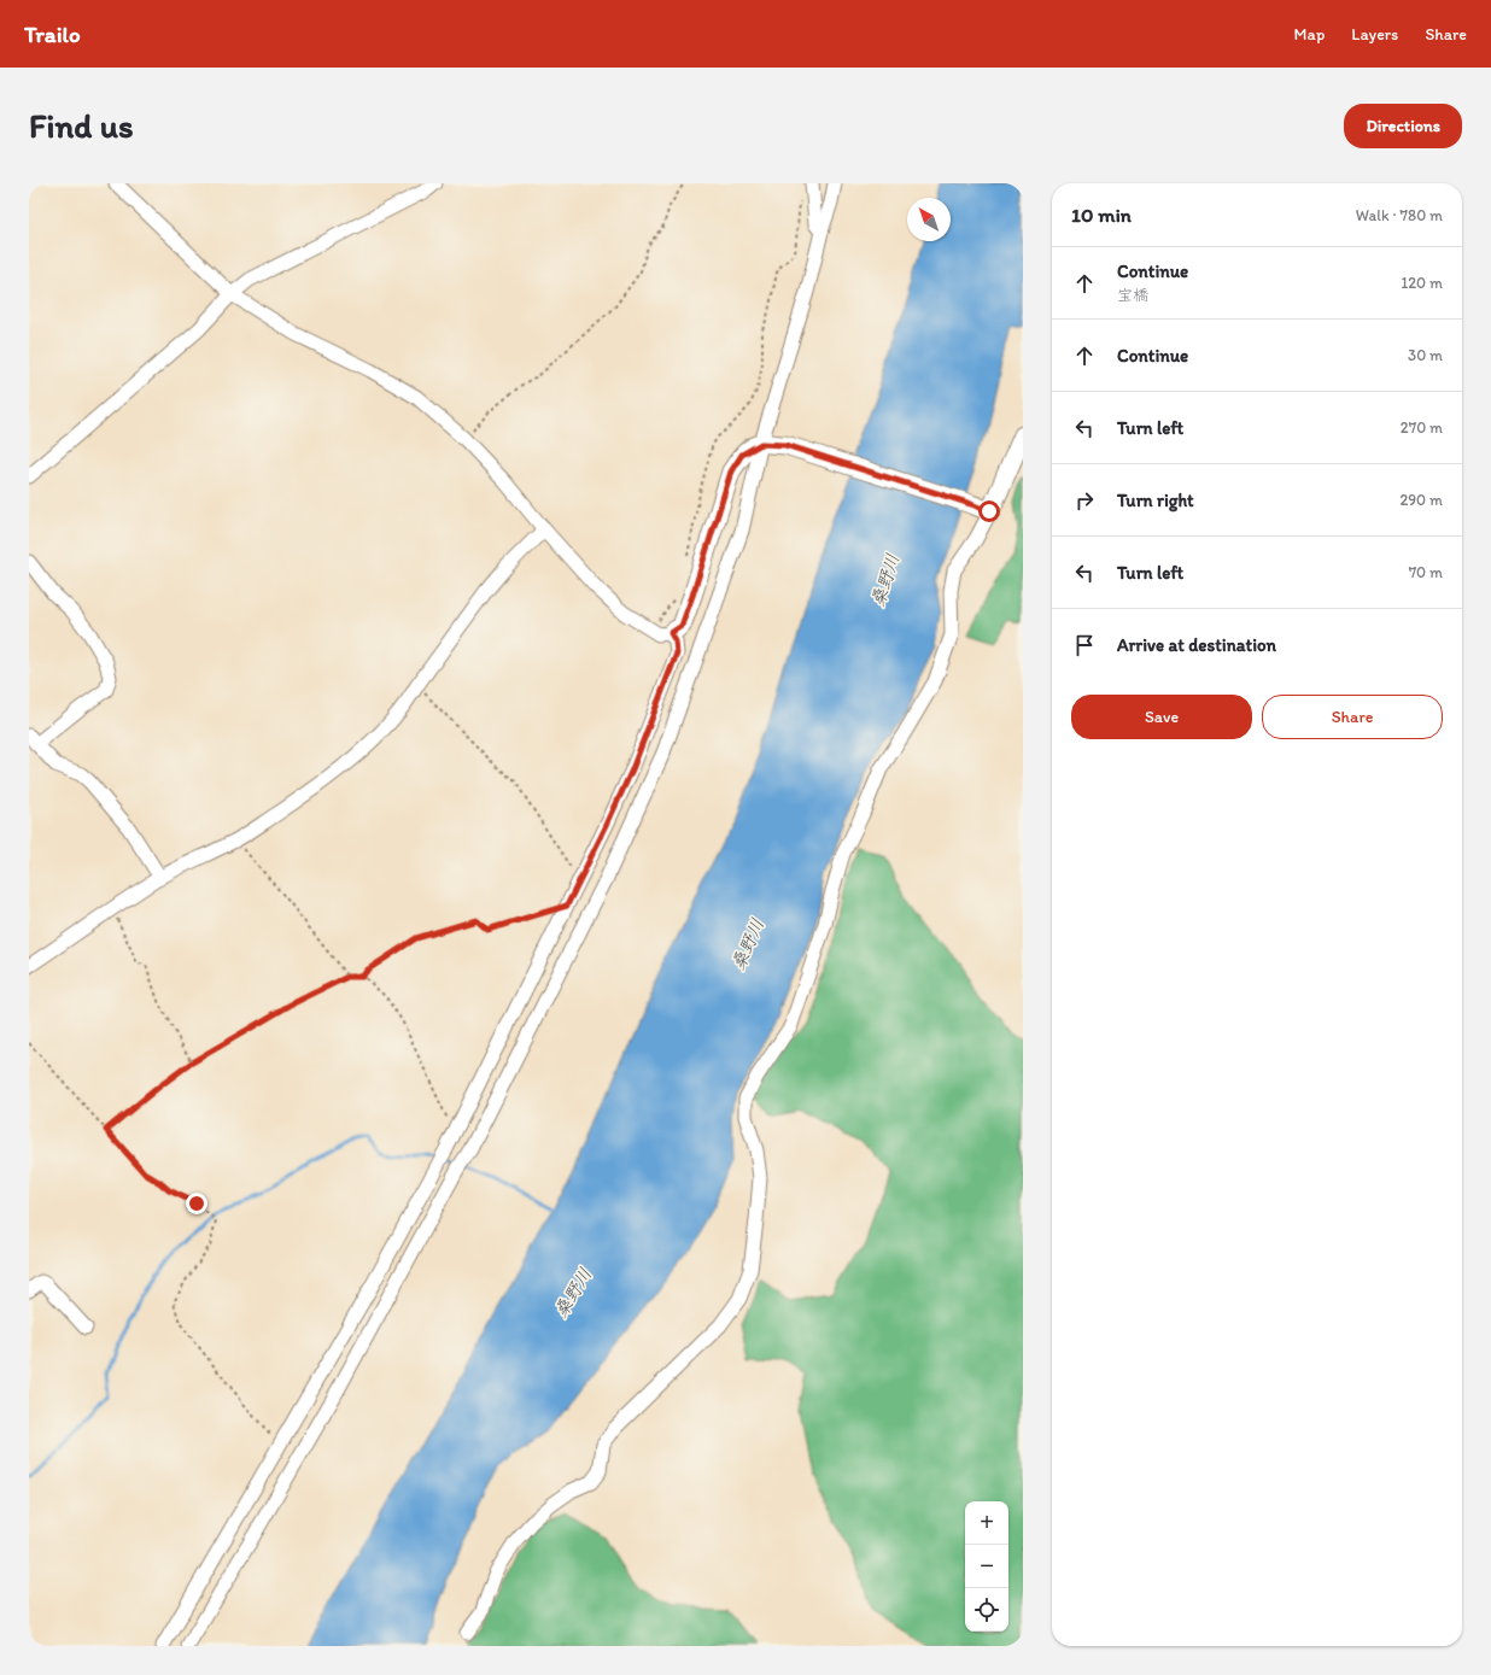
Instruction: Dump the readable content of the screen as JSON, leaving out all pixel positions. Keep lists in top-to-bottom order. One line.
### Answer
{"water":["桑野川"],"north":"top left","page":{"header":"Trailo","nav":["Map","Layers","Share"],"buttons":["Directions",["Save","Share"]],"title":"Find us","heading":["10 min","Walk · 780 m"],"list":[["Continue","宝橋","120 m"],["Continue","30 m"],["Turn left","270 m"],["Turn right","290 m"],["Turn left","70 m"],"Arrive at destination"],"map_buttons":["+","−"]}}
